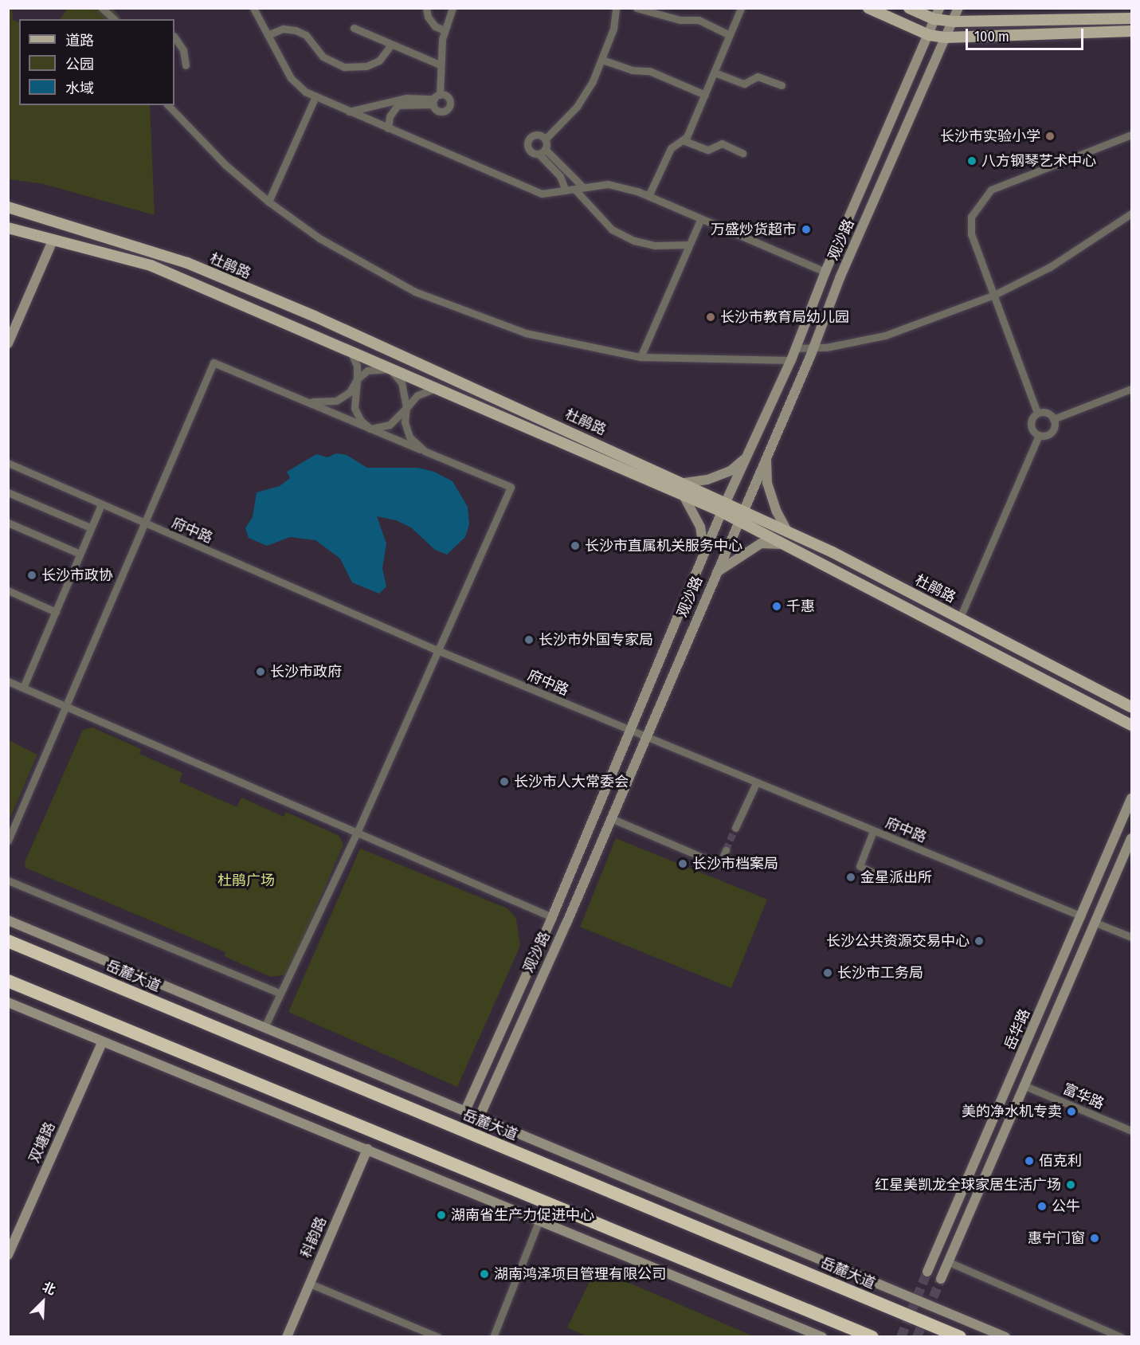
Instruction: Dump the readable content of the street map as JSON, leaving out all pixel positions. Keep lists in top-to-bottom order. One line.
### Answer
{"streets":{"highway":["岳麓大道"],"main road":["杜鹃路"],"street":["观沙路","府中路","岳华路","富华路","双塘路","科韵路"]},"crossings":[["观沙路","杜鹃路"],["观沙路","府中路"],["府中路","岳华路"],["岳华路","富华路"]],"parks":["杜鹃广场"],"places":["长沙市实验小学","八方钢琴艺术中心","万盛炒货超市","长沙市教育局幼儿园","长沙市直属机关服务中心","长沙市政协","千惠","长沙市外国专家局","长沙市政府","长沙市人大常委会","长沙市档案局","金星派出所","长沙公共资源交易中心","长沙市工务局","美的净水机专卖","佰克利","红星美凯龙全球家居生活广场","公牛","湖南省生产力促进中心","惠宁门窗","湖南鸿泽项目管理有限公司"],"legend":["道路","公园","水域"],"scale_bar":"100 m","north":"top right"}
